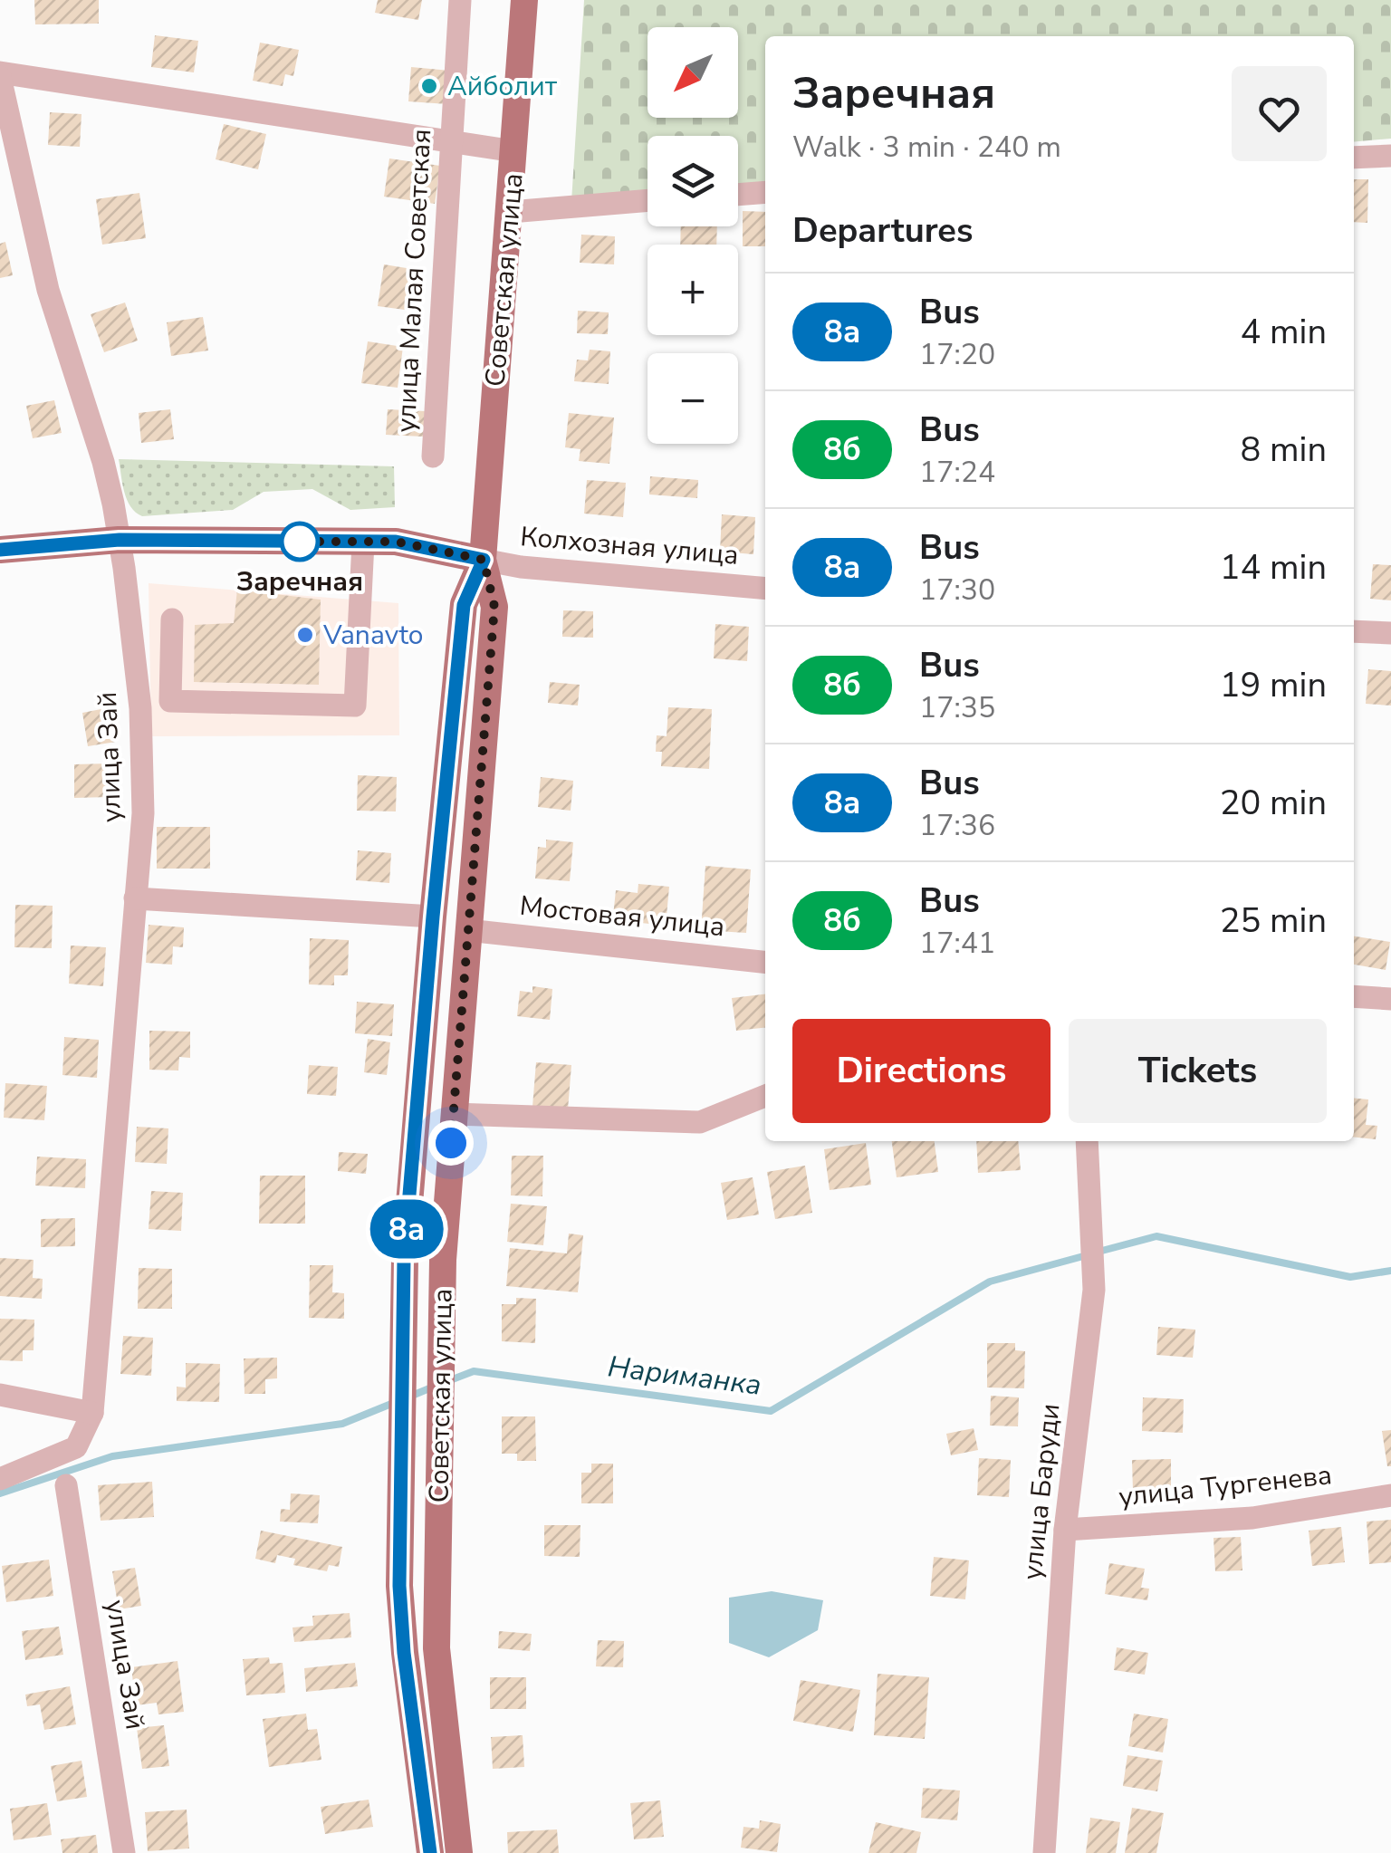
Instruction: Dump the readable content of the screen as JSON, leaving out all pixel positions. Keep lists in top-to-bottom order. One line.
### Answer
{"streets":{"main road":["Советская улица"],"street":["улица Малая Советская","Колхозная улица","улица Зай","Мостовая улица","улица Тургенева","улица Баруди"]},"crossings":[["Советская улица","Колхозная улица"],["Советская улица","Мостовая улица"],["улица Тургенева","улица Баруди"]],"water":["Нариманка"],"places":["Айболит","Заречная","Vanavto"],"lines":["bus line 8а"],"north":"bottom left","page":{"on_map":"8а","map_buttons":["+","−"],"heading":[["Заречная","Walk · 3 min · 240 m"],"Departures"],"list":[{"mark":"8а","name":"Bus","note":"17:20","value":"4 min"},{"mark":"8б","name":"Bus","note":"17:24","value":"8 min"},{"mark":"8а","name":"Bus","note":"17:30","value":"14 min"},{"mark":"8б","name":"Bus","note":"17:35","value":"19 min"},{"mark":"8а","name":"Bus","note":"17:36","value":"20 min"},{"mark":"8б","name":"Bus","note":"17:41","value":"25 min"}],"buttons":["Directions","Tickets"]}}
